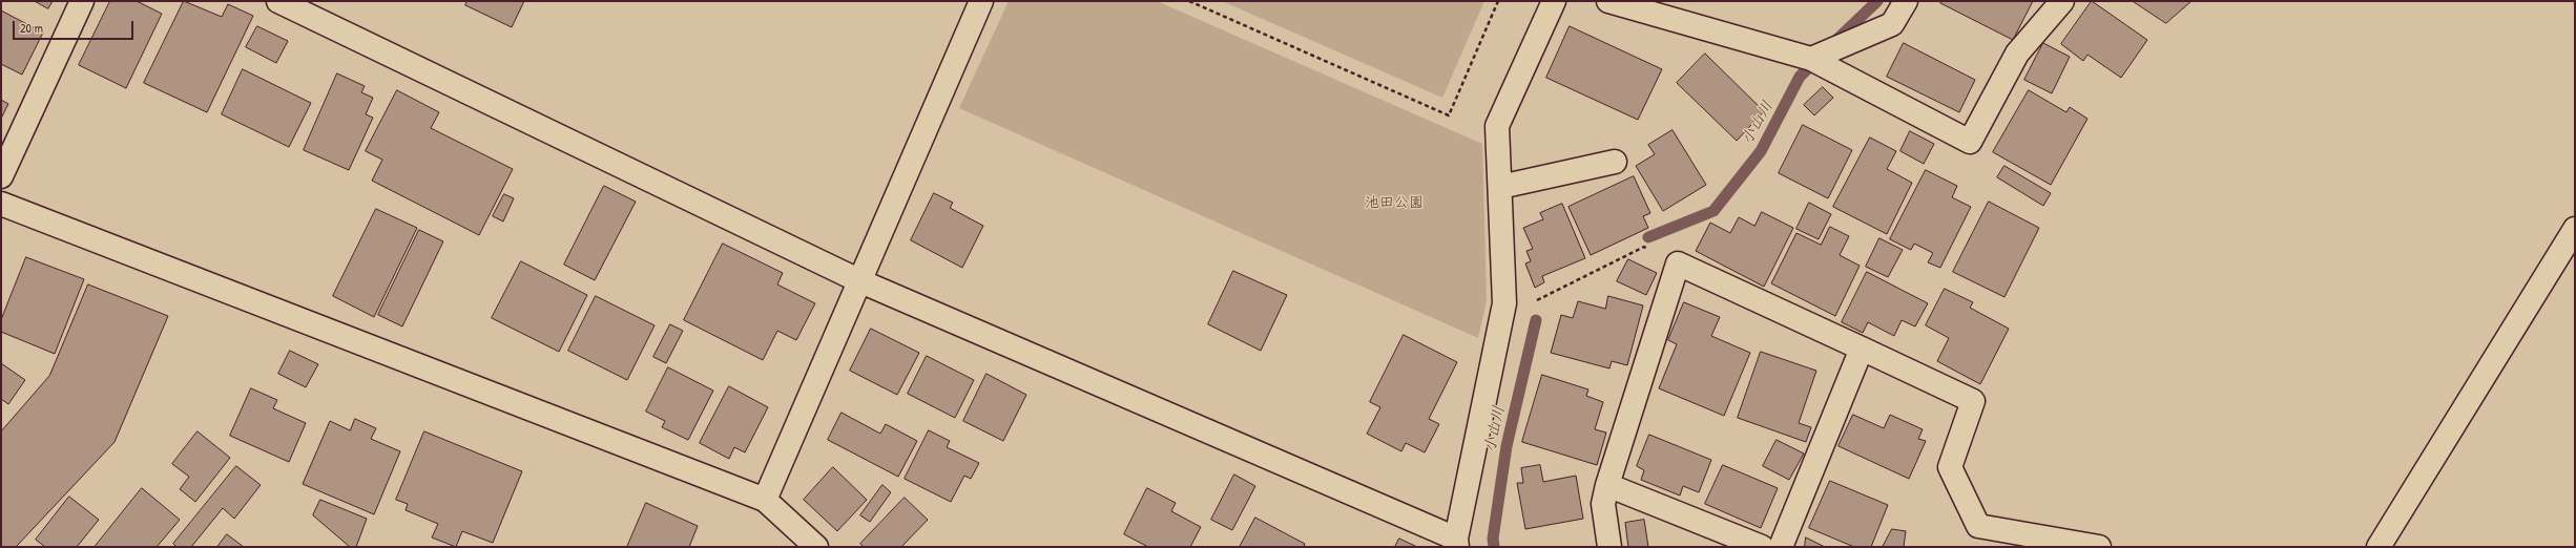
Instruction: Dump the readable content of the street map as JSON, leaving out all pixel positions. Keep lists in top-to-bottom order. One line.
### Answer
{"water":["小山川"],"parks":["池田公園"],"scale_bar":"20 m"}
